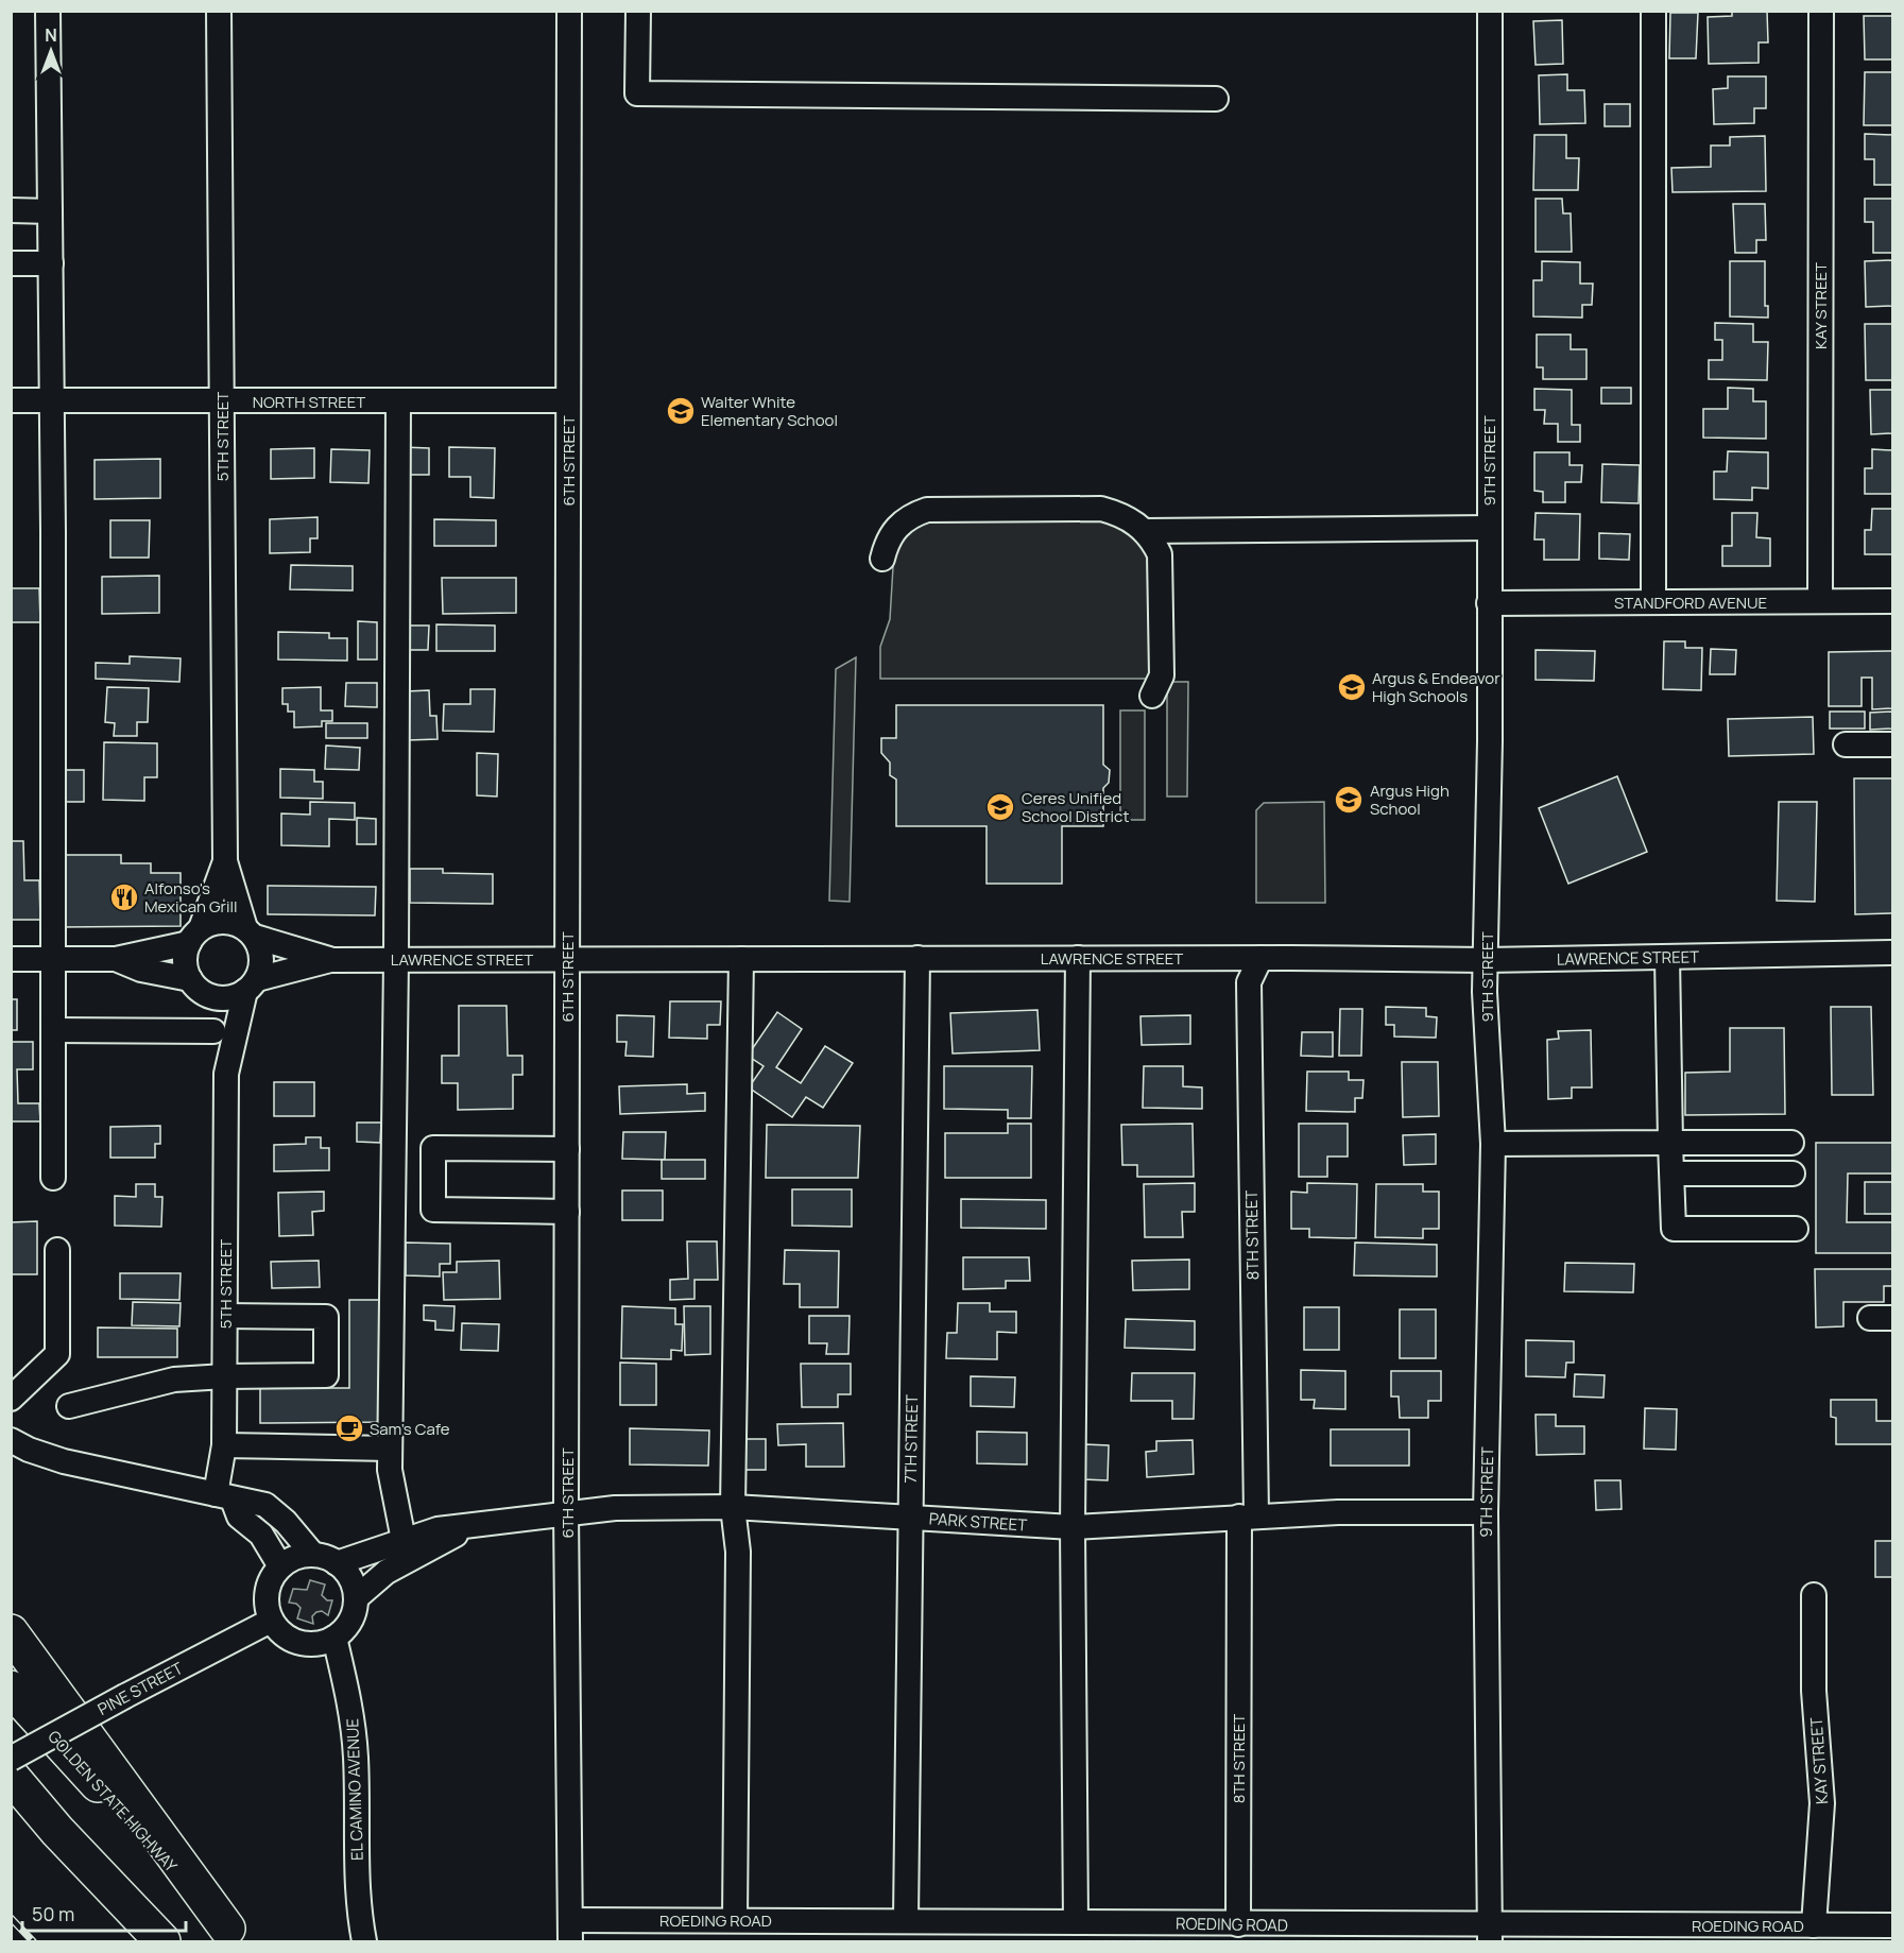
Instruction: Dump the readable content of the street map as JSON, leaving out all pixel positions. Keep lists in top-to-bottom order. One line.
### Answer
{"streets":{"highway":["GOLDEN STATE HIGHWAY"],"street":["KAY STREET","NORTH STREET","5TH STREET","6TH STREET","9TH STREET","STANDFORD AVENUE","LAWRENCE STREET","8TH STREET","7TH STREET","PARK STREET","PINE STREET","EL CAMINO AVENUE","ROEDING ROAD"]},"crossings":[["KAY STREET","STANDFORD AVENUE"],["KAY STREET","ROEDING ROAD"],["NORTH STREET","5TH STREET"],["NORTH STREET","6TH STREET"],["5TH STREET","LAWRENCE STREET"],["6TH STREET","LAWRENCE STREET"],["6TH STREET","PARK STREET"],["6TH STREET","ROEDING ROAD"],["9TH STREET","STANDFORD AVENUE"],["9TH STREET","LAWRENCE STREET"],["9TH STREET","PARK STREET"],["9TH STREET","ROEDING ROAD"],["LAWRENCE STREET","8TH STREET"],["LAWRENCE STREET","7TH STREET"],["8TH STREET","PARK STREET"],["8TH STREET","ROEDING ROAD"],["7TH STREET","PARK STREET"],["7TH STREET","ROEDING ROAD"],["PARK STREET","PINE STREET"],["PARK STREET","EL CAMINO AVENUE"],["PINE STREET","EL CAMINO AVENUE"]],"places":{"school or university":["Walter White Elementary School","Argus & Endeavor High Schools","Argus High School","Ceres Unified School District"],"restaurant":["Alfonso's Mexican Grill"],"cafe":["Sam's Cafe"]},"scale_bar":"50 m","north":"top"}
